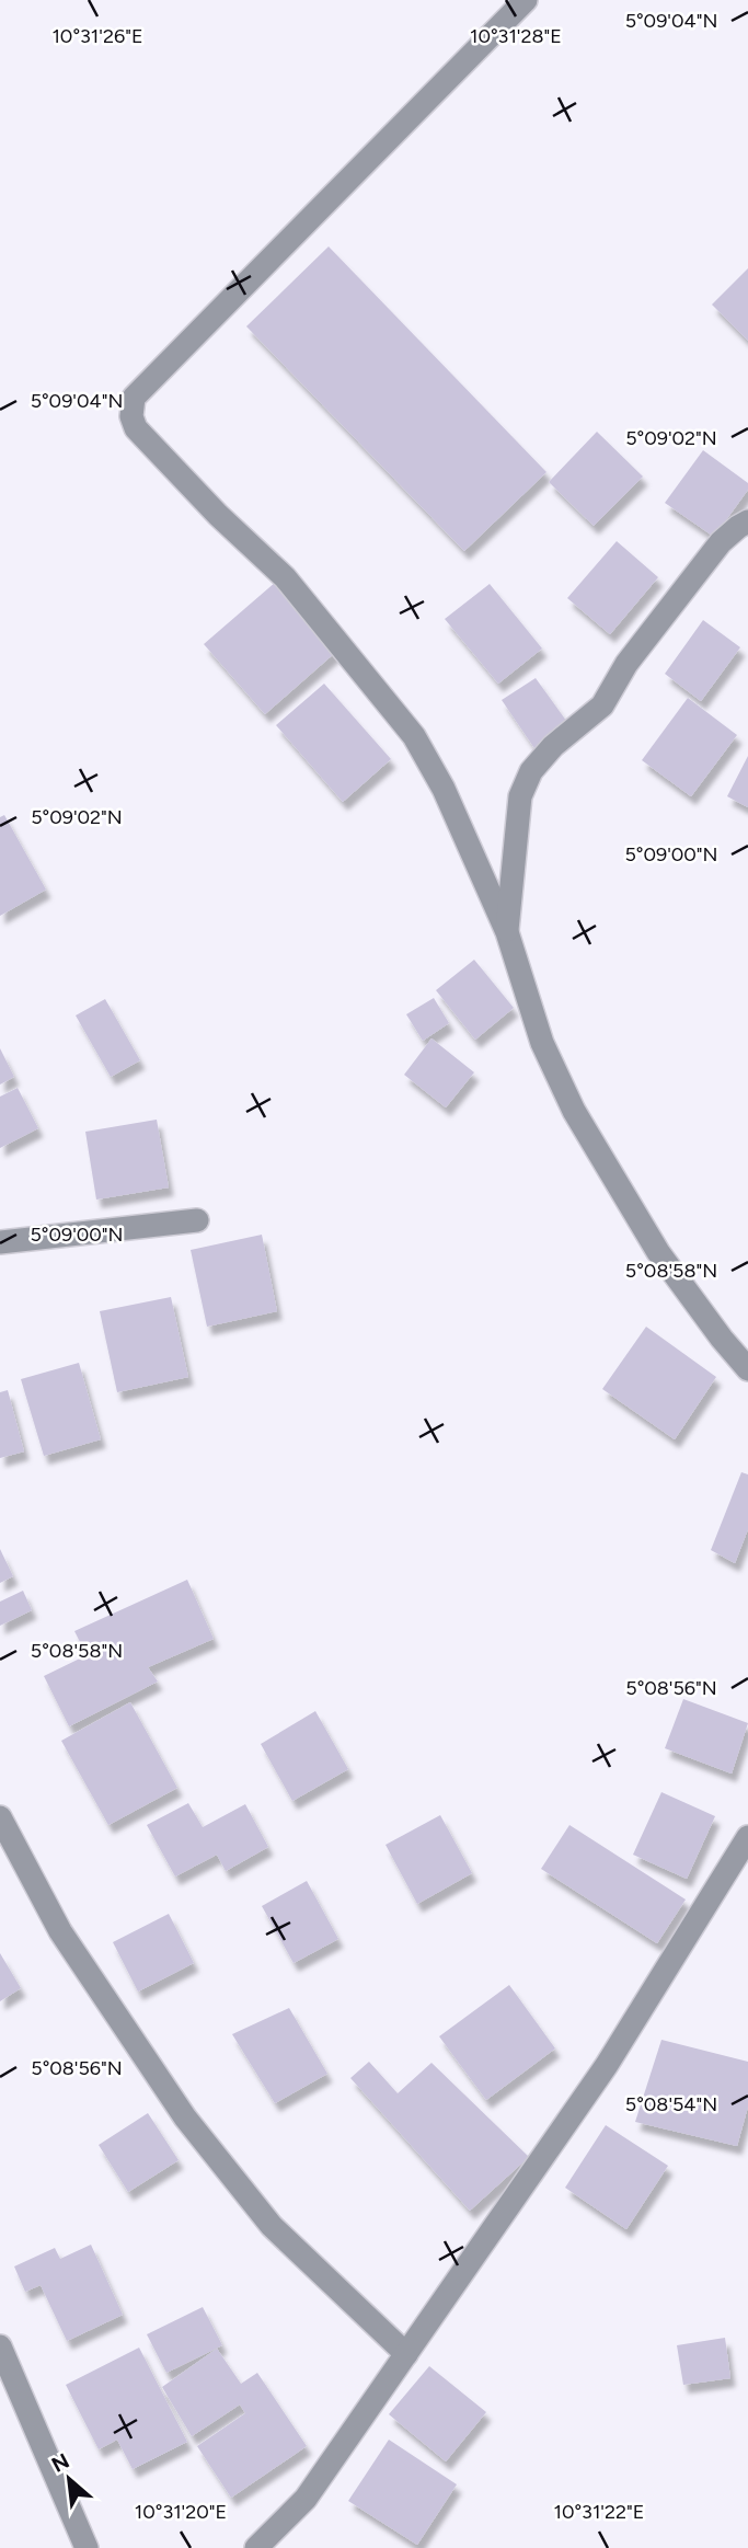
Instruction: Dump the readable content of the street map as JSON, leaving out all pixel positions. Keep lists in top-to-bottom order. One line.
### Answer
{"north":"top left","coordinates":["5°09'04\"N","10°31'26\"E","10°31'28\"E","5°09'02\"N","5°09'00\"N","5°08'58\"N","5°08'56\"N","5°08'54\"N","10°31'20\"E","10°31'22\"E"]}
